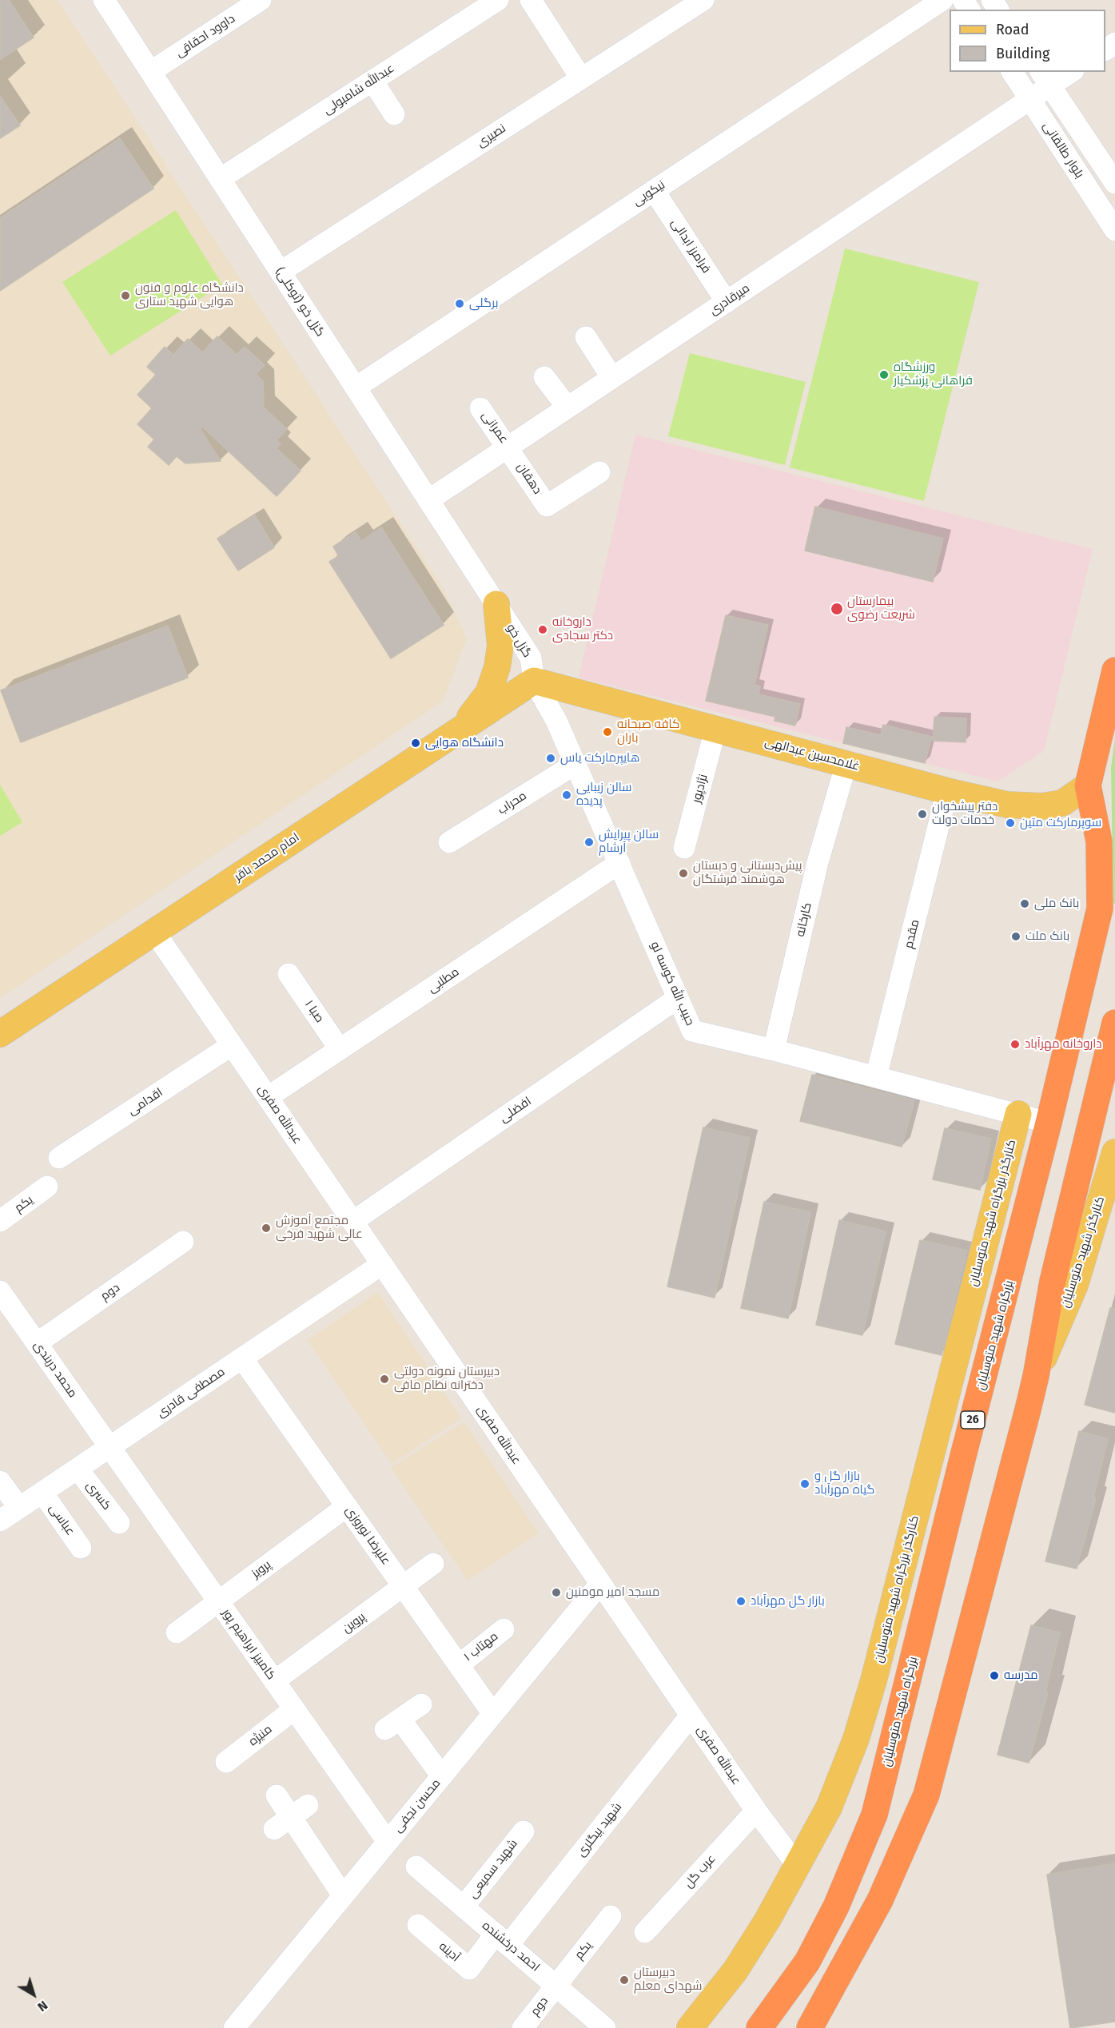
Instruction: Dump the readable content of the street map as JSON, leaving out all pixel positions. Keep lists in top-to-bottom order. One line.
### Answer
{"streets":{"highway":["بزرگراه شهید متوسلیان","26"],"main road":["غلامحسین عبدالهی","امام محمد باقر","کنارگذر بزرگراه شهید متوسلیان","کنارگذر شهید متوسلیان"],"street":["داوود احقاقی","عبدالله شامبولی","نصیری","بلوار طالقانی","نیکویی","فرامرز ابدالی","میرقادری","گزل خو (توکلی)","عمرانی","دهقان","گزل خو","نژادپور","محراب","کارخانه","مقدم","مطلبی","حبیب الله کوسه لو","صبا ۱","اقدامی","افضلی","عبدالله صفری","یکم","دوم","محمد دربندی","مصطفی قادری","کسری","عباسی","علیرضا نوروزی","پرویز","پروین","کامبیز ابراهیم پور","مهتاب ۱","منیژه","محسن نجفی","شهید بیگلری","شهید سمیعی","عرب گل","احمد درخشنده","آدینه"]},"crossings":[["داوود احقاقی","گزل خو (توکلی)"],["عبدالله شامبولی","گزل خو (توکلی)"],["نصیری","گزل خو (توکلی)"],["بلوار طالقانی","میرقادری"],["نیکویی","فرامرز ابدالی"],["نیکویی","گزل خو (توکلی)"],["فرامرز ابدالی","میرقادری"],["میرقادری","گزل خو (توکلی)"],["میرقادری","عمرانی"],["میرقادری","دهقان"],["گزل خو (توکلی)","گزل خو"],["عمرانی","دهقان"],["گزل خو","غلامحسین عبدالهی"],["گزل خو","امام محمد باقر"],["گزل خو","حبیب الله کوسه لو"],["غلامحسین عبدالهی","نژادپور"],["غلامحسین عبدالهی","امام محمد باقر"],["غلامحسین عبدالهی","کارخانه"],["غلامحسین عبدالهی","مقدم"],["غلامحسین عبدالهی","حبیب الله کوسه لو"],["غلامحسین عبدالهی","بزرگراه شهید متوسلیان"],["محراب","حبیب الله کوسه لو"],["امام محمد باقر","حبیب الله کوسه لو"],["امام محمد باقر","عبدالله صفری"],["کارخانه","حبیب الله کوسه لو"],["مقدم","حبیب الله کوسه لو"],["مطلبی","حبیب الله کوسه لو"],["مطلبی","صبا ۱"],["مطلبی","عبدالله صفری"],["حبیب الله کوسه لو","افضلی"],["حبیب الله کوسه لو","کنارگذر بزرگراه شهید متوسلیان"],["حبیب الله کوسه لو","بزرگراه شهید متوسلیان"],["اقدامی","عبدالله صفری"],["افضلی","عبدالله صفری"],["عبدالله صفری","کنارگذر بزرگراه شهید متوسلیان"],["عبدالله صفری","مصطفی قادری"],["عبدالله صفری","محسن نجفی"],["عبدالله صفری","شهید بیگلری"],["عبدالله صفری","عرب گل"],["یکم","دوم"],["یکم","احمد درخشنده"],["دوم","محمد دربندی"],["دوم","احمد درخشنده"],["محمد دربندی","مصطفی قادری"],["محمد دربندی","کامبیز ابراهیم پور"],["مصطفی قادری","کسری"],["مصطفی قادری","عباسی"],["مصطفی قادری","علیرضا نوروزی"],["مصطفی قادری","کامبیز ابراهیم پور"],["علیرضا نوروزی","پرویز"],["علیرضا نوروزی","پروین"],["علیرضا نوروزی","مهتاب ۱"],["علیرضا نوروزی","محسن نجفی"],["پرویز","کامبیز ابراهیم پور"],["پروین","کامبیز ابراهیم پور"],["کامبیز ابراهیم پور","منیژه"],["کامبیز ابراهیم پور","محسن نجفی"],["شهید بیگلری","احمد درخشنده"],["شهید بیگلری","آدینه"],["شهید سمیعی","احمد درخشنده"],["احمد درخشنده","آدینه"]],"places":["دانشگاه علوم و فنون هوایی شهید ستاری","برگلی","ورزشگاه فراهانی پزشکیار","بیمارستان شریعت رضوی","داروخانه دکتر سجادی","کافه صبحانه باران","دانشگاه هوایی","هایپرمارکت یاس","سالن زیبایی پدیده","دفتر پیشخوان خدمات دولت","سوپرمارکت متین","سالن پیرایش آرشام","پیش‌دبستانی و دبستان هوشمند فرشتگان","بانک ملی","بانک ملت","داروخانه مهرآباد","مجتمع آموزش عالی شهید فرخی","دبیرستان نمونه دولتی دخترانه نظام مافی","بازار گل و گیاه مهرآباد","مسجد امیر مومنین","بازار گل مهرآباد","مدرسه","دبیرستان شهدای معلم"],"legend":["Road","Building"],"north":"bottom right"}
